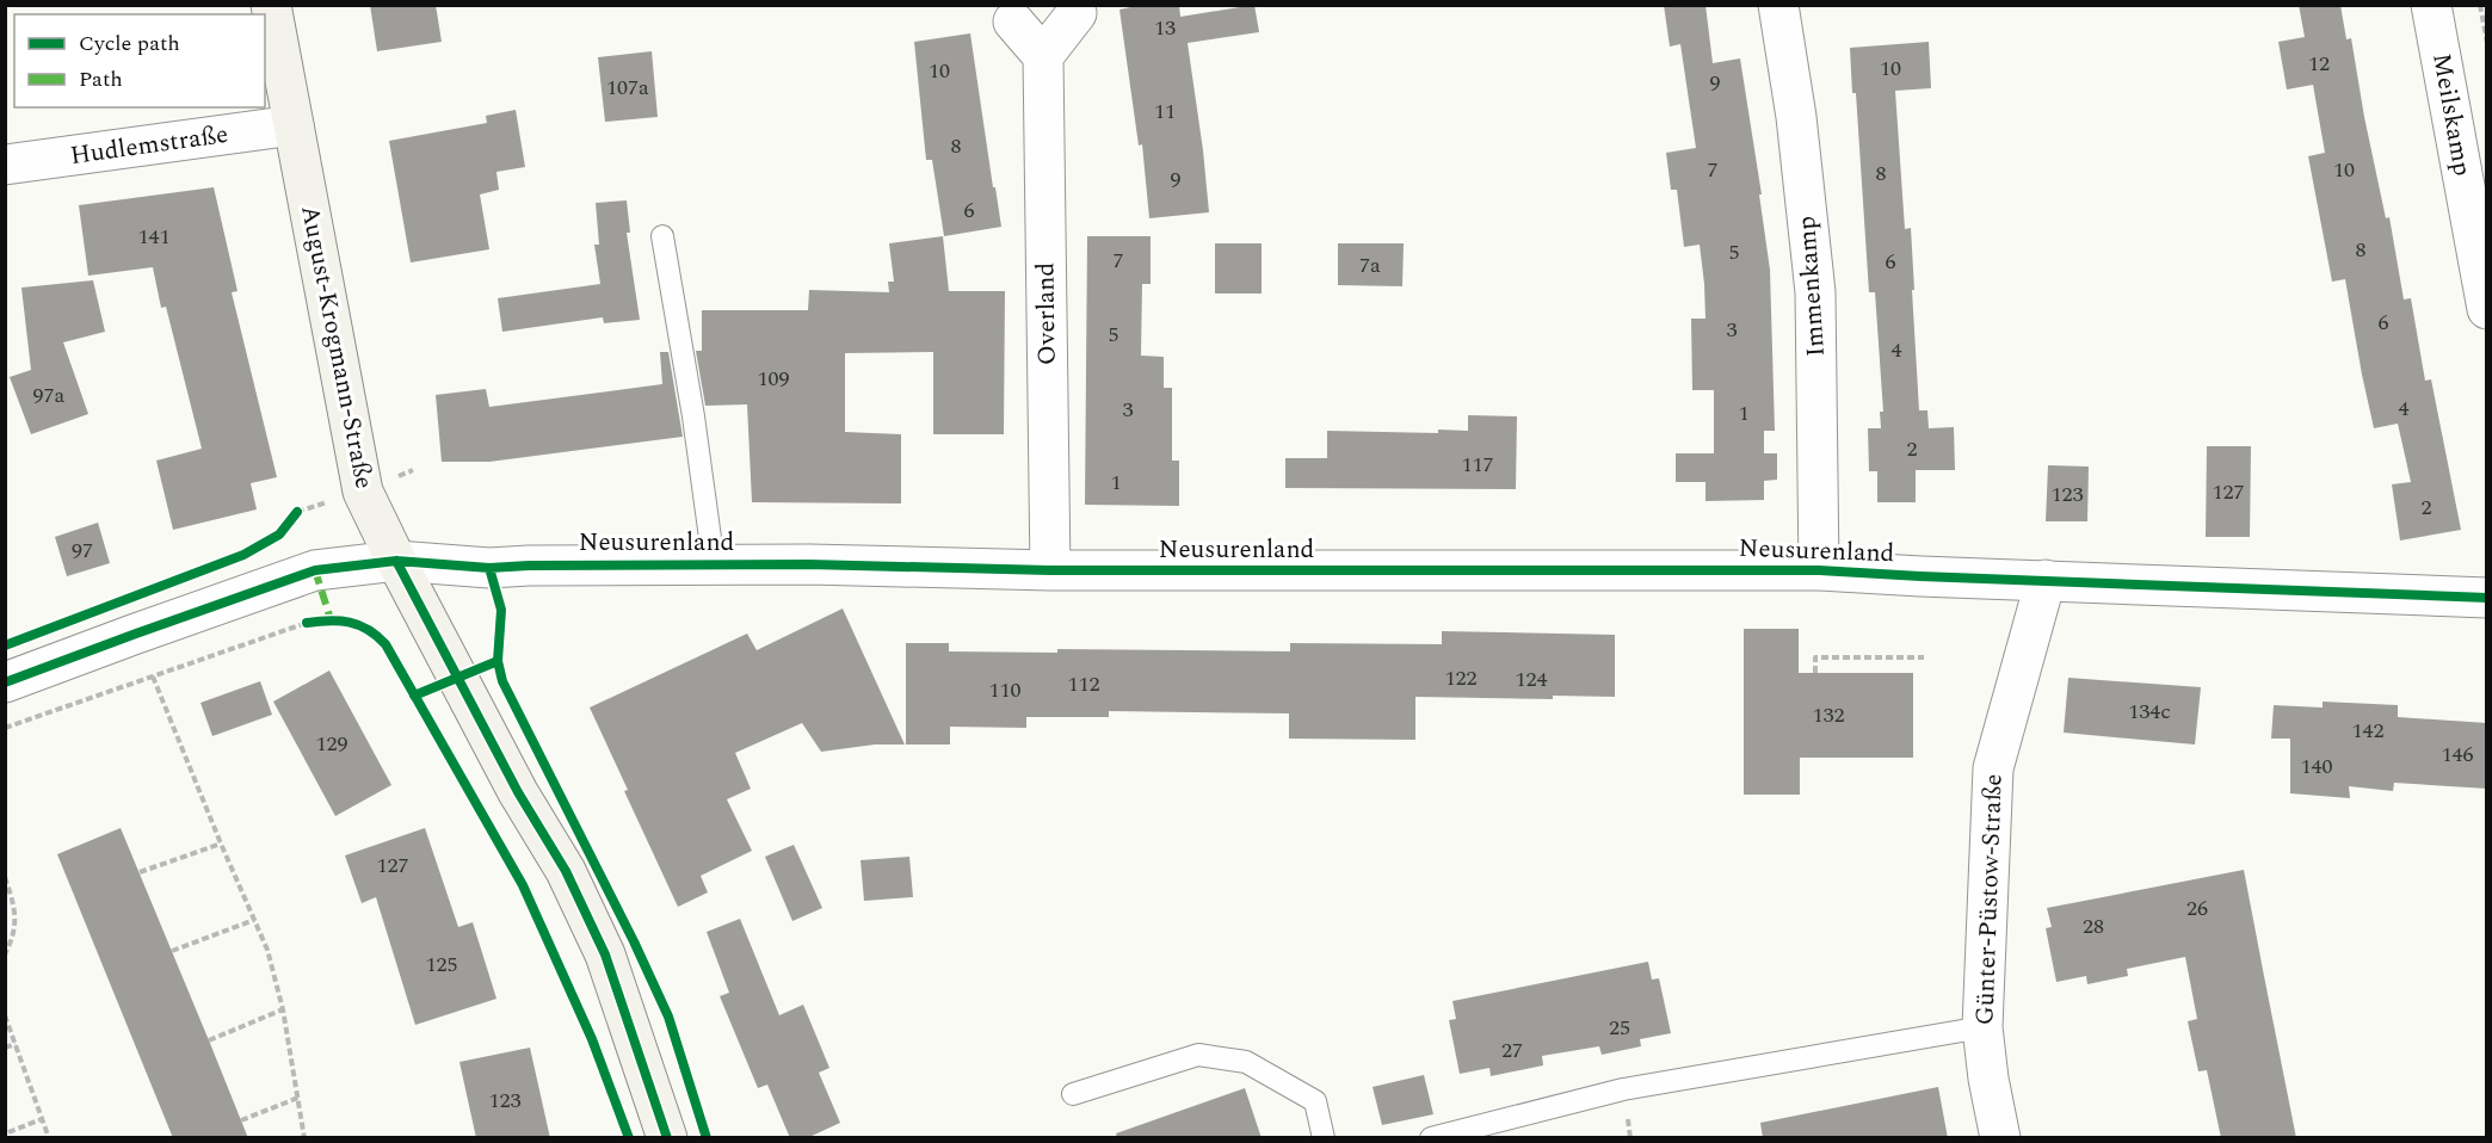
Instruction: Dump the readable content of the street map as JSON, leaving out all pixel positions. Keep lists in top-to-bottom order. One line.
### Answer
{"streets":{"main road":["August-Krogmann-Straße"],"street":["Meilskamp","Hudlemstraße","Immenkamp","Overland","Neusurenland","Günter-Püstow-Straße"]},"crossings":[["Hudlemstraße","August-Krogmann-Straße"],["Immenkamp","Neusurenland"],["Overland","Neusurenland"],["August-Krogmann-Straße","Neusurenland"],["Neusurenland","Günter-Püstow-Straße"]],"house_numbers":["13","12","10","10","9","107a","11","8","7","10","8","9","6","141","8","5","7","6","7a","6","3","5","4","109","97a","4","3","1","2","117","1","127","123","2","97","122","124","112","110","134c","132","142","129","146","140","127","26","28","125","25","27","123"],"legend":["Cycle path","Path"]}
